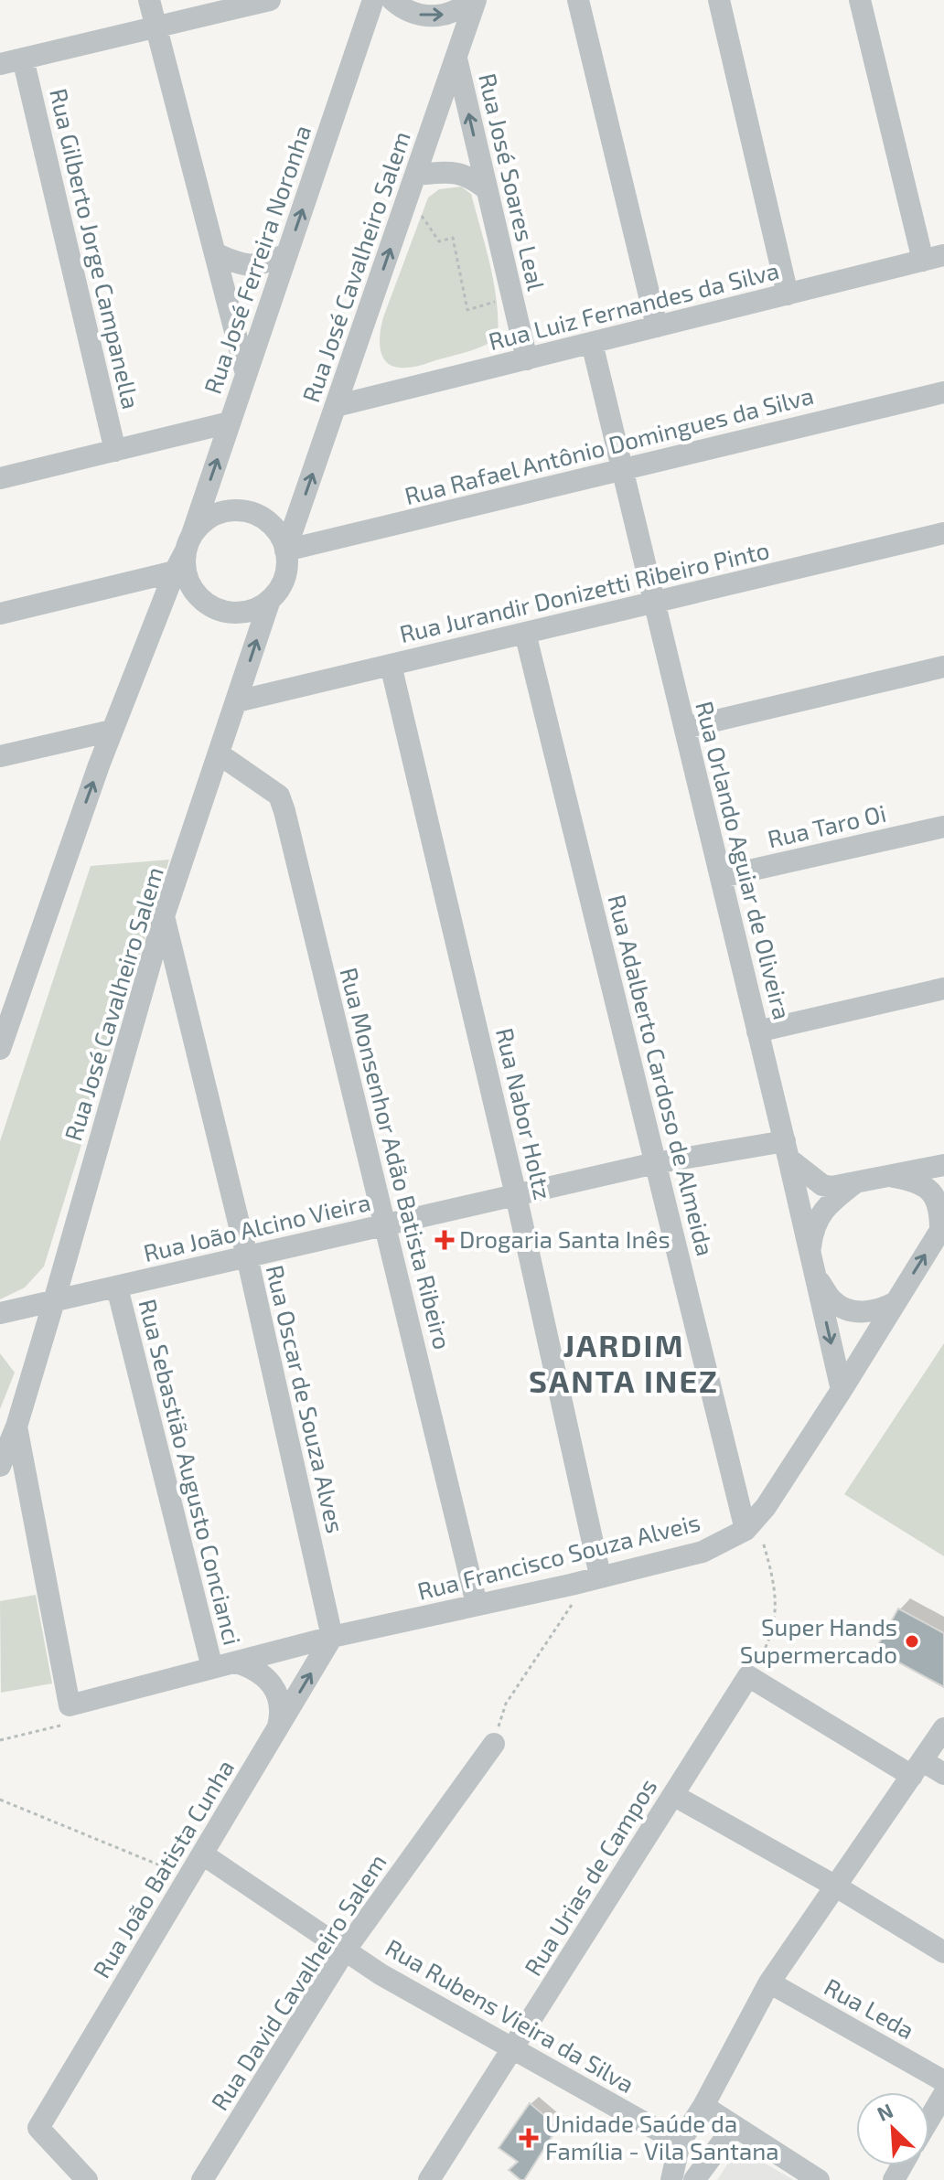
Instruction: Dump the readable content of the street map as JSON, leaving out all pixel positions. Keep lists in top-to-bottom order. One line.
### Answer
{"streets":{"street":["Rua José Soares Leal","Rua Gilberto Jorge Campanella","Rua José Ferreira Noronha","Rua José Cavalheiro Salem","Rua Luiz Fernandes da Silva","Rua Rafael Antônio Domingues da Silva","Rua Jurandir Donizetti Ribeiro Pinto","Rua Taro Oi","Rua Orlando Aguiar de Oliveira","Rua Adalberto Cardoso de Almeida","Rua Nabor Holtz","Rua Monsenhor Adão Batista Ribeiro","Rua João Alcino Vieira","Rua Oscar de Souza Alves","Rua Sebastião Augusto Concianci","Rua Francisco Souza Alveis","Rua João Batista Cunha","Rua Urias de Campos","Rua David Cavalheiro Salem","Rua Leda","Rua Rubens Vieira da Silva"]},"crossings":[["Rua José Soares Leal","Rua José Cavalheiro Salem"],["Rua José Soares Leal","Rua Luiz Fernandes da Silva"],["Rua José Ferreira Noronha","Rua José Cavalheiro Salem"],["Rua José Ferreira Noronha","Rua Rafael Antônio Domingues da Silva"],["Rua José Cavalheiro Salem","Rua Luiz Fernandes da Silva"],["Rua José Cavalheiro Salem","Rua Rafael Antônio Domingues da Silva"],["Rua José Cavalheiro Salem","Rua Jurandir Donizetti Ribeiro Pinto"],["Rua José Cavalheiro Salem","Rua Monsenhor Adão Batista Ribeiro"],["Rua José Cavalheiro Salem","Rua João Alcino Vieira"],["Rua José Cavalheiro Salem","Rua Oscar de Souza Alves"],["Rua José Cavalheiro Salem","Rua Francisco Souza Alveis"],["Rua Luiz Fernandes da Silva","Rua Orlando Aguiar de Oliveira"],["Rua Rafael Antônio Domingues da Silva","Rua Orlando Aguiar de Oliveira"],["Rua Jurandir Donizetti Ribeiro Pinto","Rua Orlando Aguiar de Oliveira"],["Rua Jurandir Donizetti Ribeiro Pinto","Rua Adalberto Cardoso de Almeida"],["Rua Jurandir Donizetti Ribeiro Pinto","Rua Nabor Holtz"],["Rua Taro Oi","Rua Orlando Aguiar de Oliveira"],["Rua Orlando Aguiar de Oliveira","Rua João Alcino Vieira"],["Rua Orlando Aguiar de Oliveira","Rua Francisco Souza Alveis"],["Rua Adalberto Cardoso de Almeida","Rua João Alcino Vieira"],["Rua Adalberto Cardoso de Almeida","Rua Francisco Souza Alveis"],["Rua Nabor Holtz","Rua João Alcino Vieira"],["Rua Nabor Holtz","Rua Francisco Souza Alveis"],["Rua Monsenhor Adão Batista Ribeiro","Rua João Alcino Vieira"],["Rua Monsenhor Adão Batista Ribeiro","Rua Francisco Souza Alveis"],["Rua João Alcino Vieira","Rua Oscar de Souza Alves"],["Rua João Alcino Vieira","Rua Sebastião Augusto Concianci"],["Rua Oscar de Souza Alves","Rua Francisco Souza Alveis"],["Rua Oscar de Souza Alves","Rua João Batista Cunha"],["Rua Sebastião Augusto Concianci","Rua Francisco Souza Alveis"],["Rua Francisco Souza Alveis","Rua João Batista Cunha"],["Rua João Batista Cunha","Rua Rubens Vieira da Silva"],["Rua Urias de Campos","Rua Rubens Vieira da Silva"],["Rua David Cavalheiro Salem","Rua Rubens Vieira da Silva"]],"one_way":["Rua José Ferreira Noronha"],"districts":["JARDIM SANTA INEZ"],"places":{"health":["Drogaria Santa Inês","Unidade Saúde da Família - Vila Santana"],"other":["Super Hands Supermercado"]},"north":"top left"}
